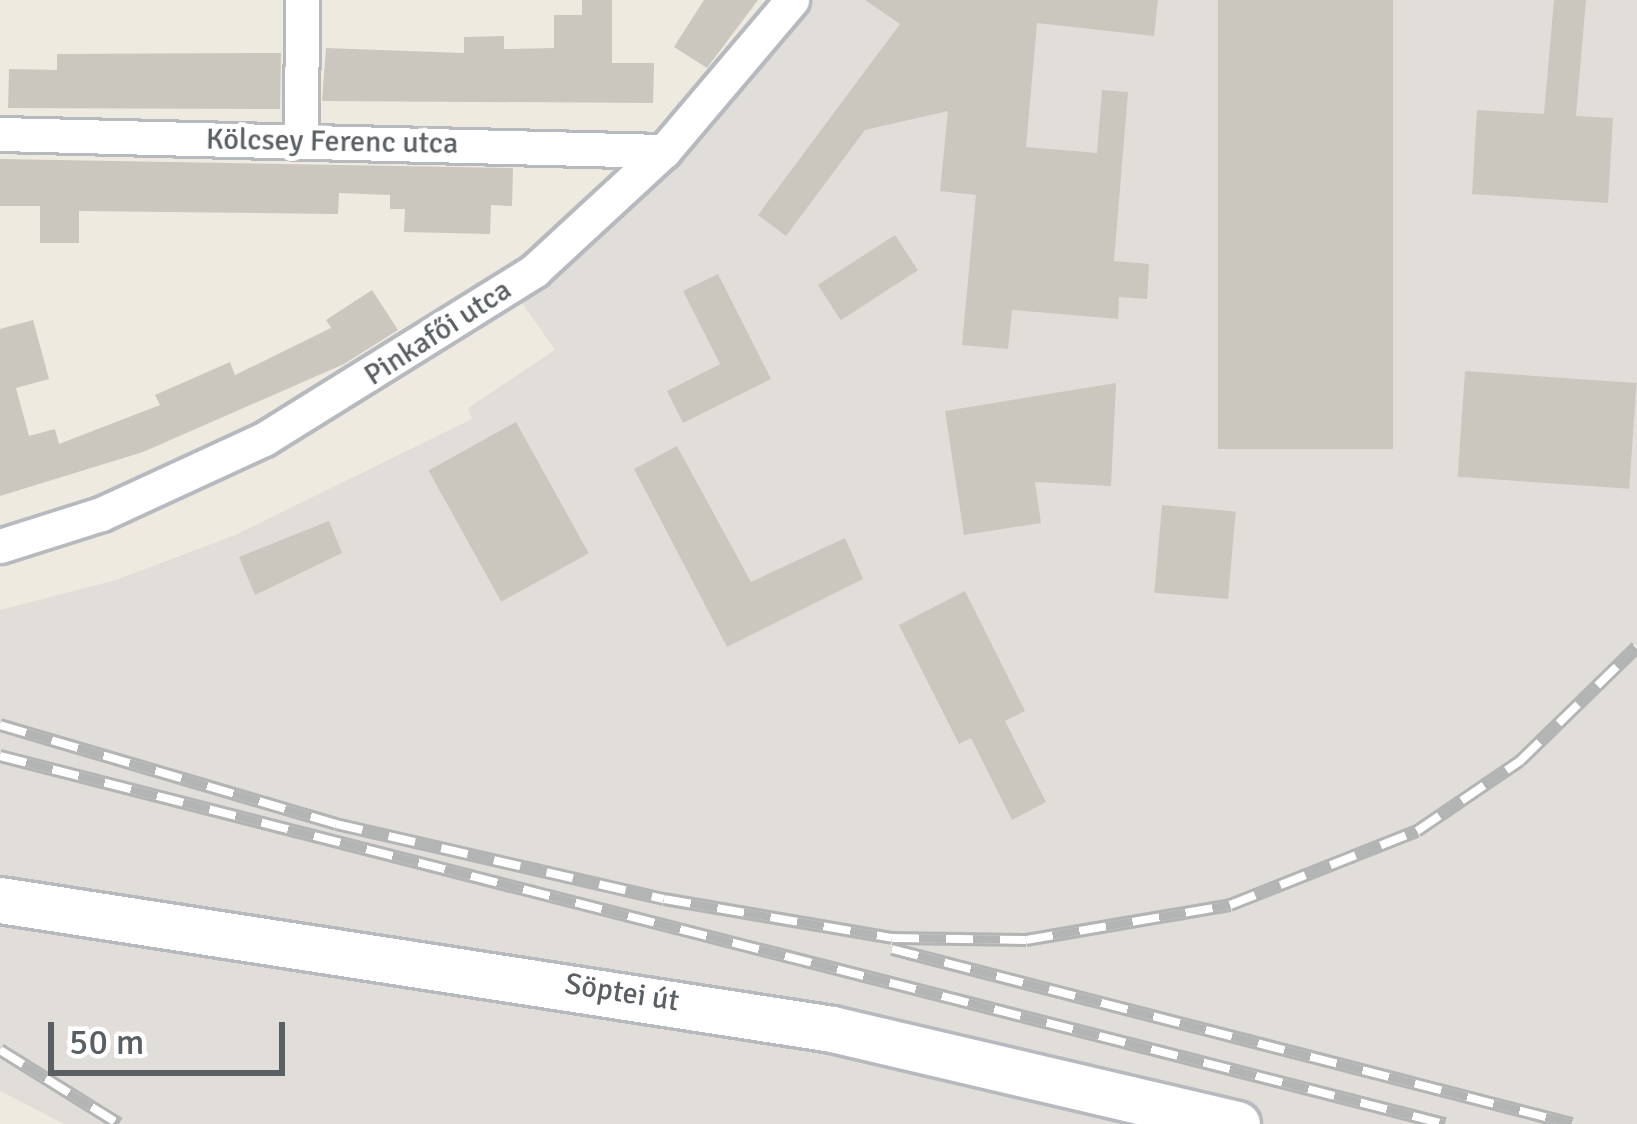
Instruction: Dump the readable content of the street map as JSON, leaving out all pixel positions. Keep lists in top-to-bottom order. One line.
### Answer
{"streets":{"street":["Kölcsey Ferenc utca","Pinkafői utca","Söptei út"]},"crossings":[["Kölcsey Ferenc utca","Pinkafői utca"]],"scale_bar":"50 m"}
